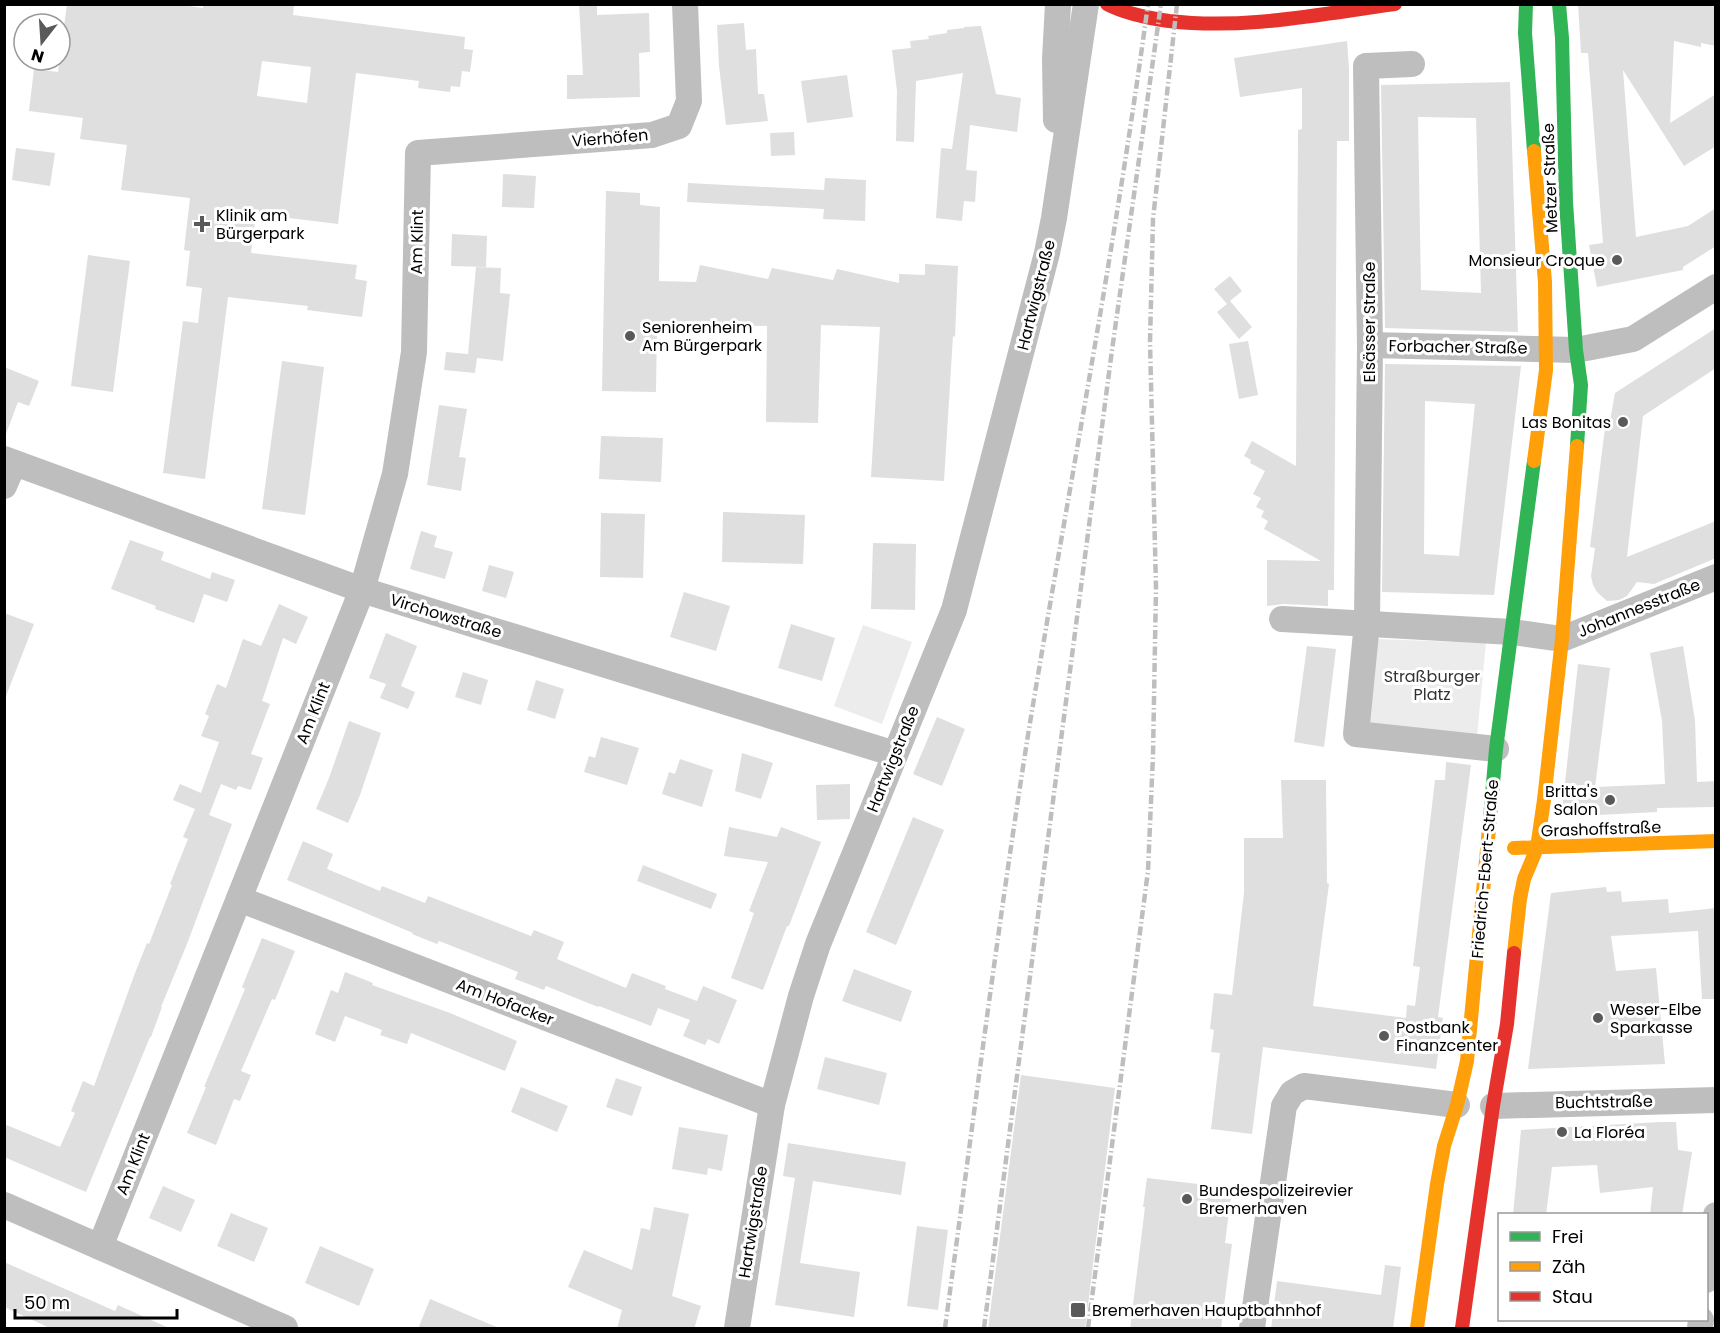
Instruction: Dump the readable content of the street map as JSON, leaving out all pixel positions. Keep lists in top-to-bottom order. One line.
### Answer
{"streets":{"main road":["Metzer Straße","Grashoffstraße","Friedrich-Ebert-Straße"],"street":["Vierhöfen","Am Klint","Hartwigstraße","Elsässer Straße","Forbacher Straße","Johannesstraße","Virchowstraße","Am Hofacker","Buchtstraße"]},"crossings":[["Vierhöfen","Am Klint"],["Metzer Straße","Forbacher Straße"],["Metzer Straße","Friedrich-Ebert-Straße"],["Am Klint","Virchowstraße"],["Am Klint","Am Hofacker"],["Hartwigstraße","Virchowstraße"],["Hartwigstraße","Am Hofacker"],["Elsässer Straße","Forbacher Straße"],["Forbacher Straße","Friedrich-Ebert-Straße"],["Grashoffstraße","Friedrich-Ebert-Straße"]],"parks":["Straßburger Platz"],"places":{"health":["Klinik am Bürgerpark"],"other":["Monsieur Croque","Seniorenheim Am Bürgerpark","Las Bonitas","Britta's Salon","Weser-Elbe Sparkasse","Postbank Finanzcenter","La Floréa","Bundespolizeirevier Bremerhaven"],"transit":["Bremerhaven Hauptbahnhof"]},"legend":["Frei","Zäh","Stau"],"scale_bar":"50 m","north":"bottom"}
